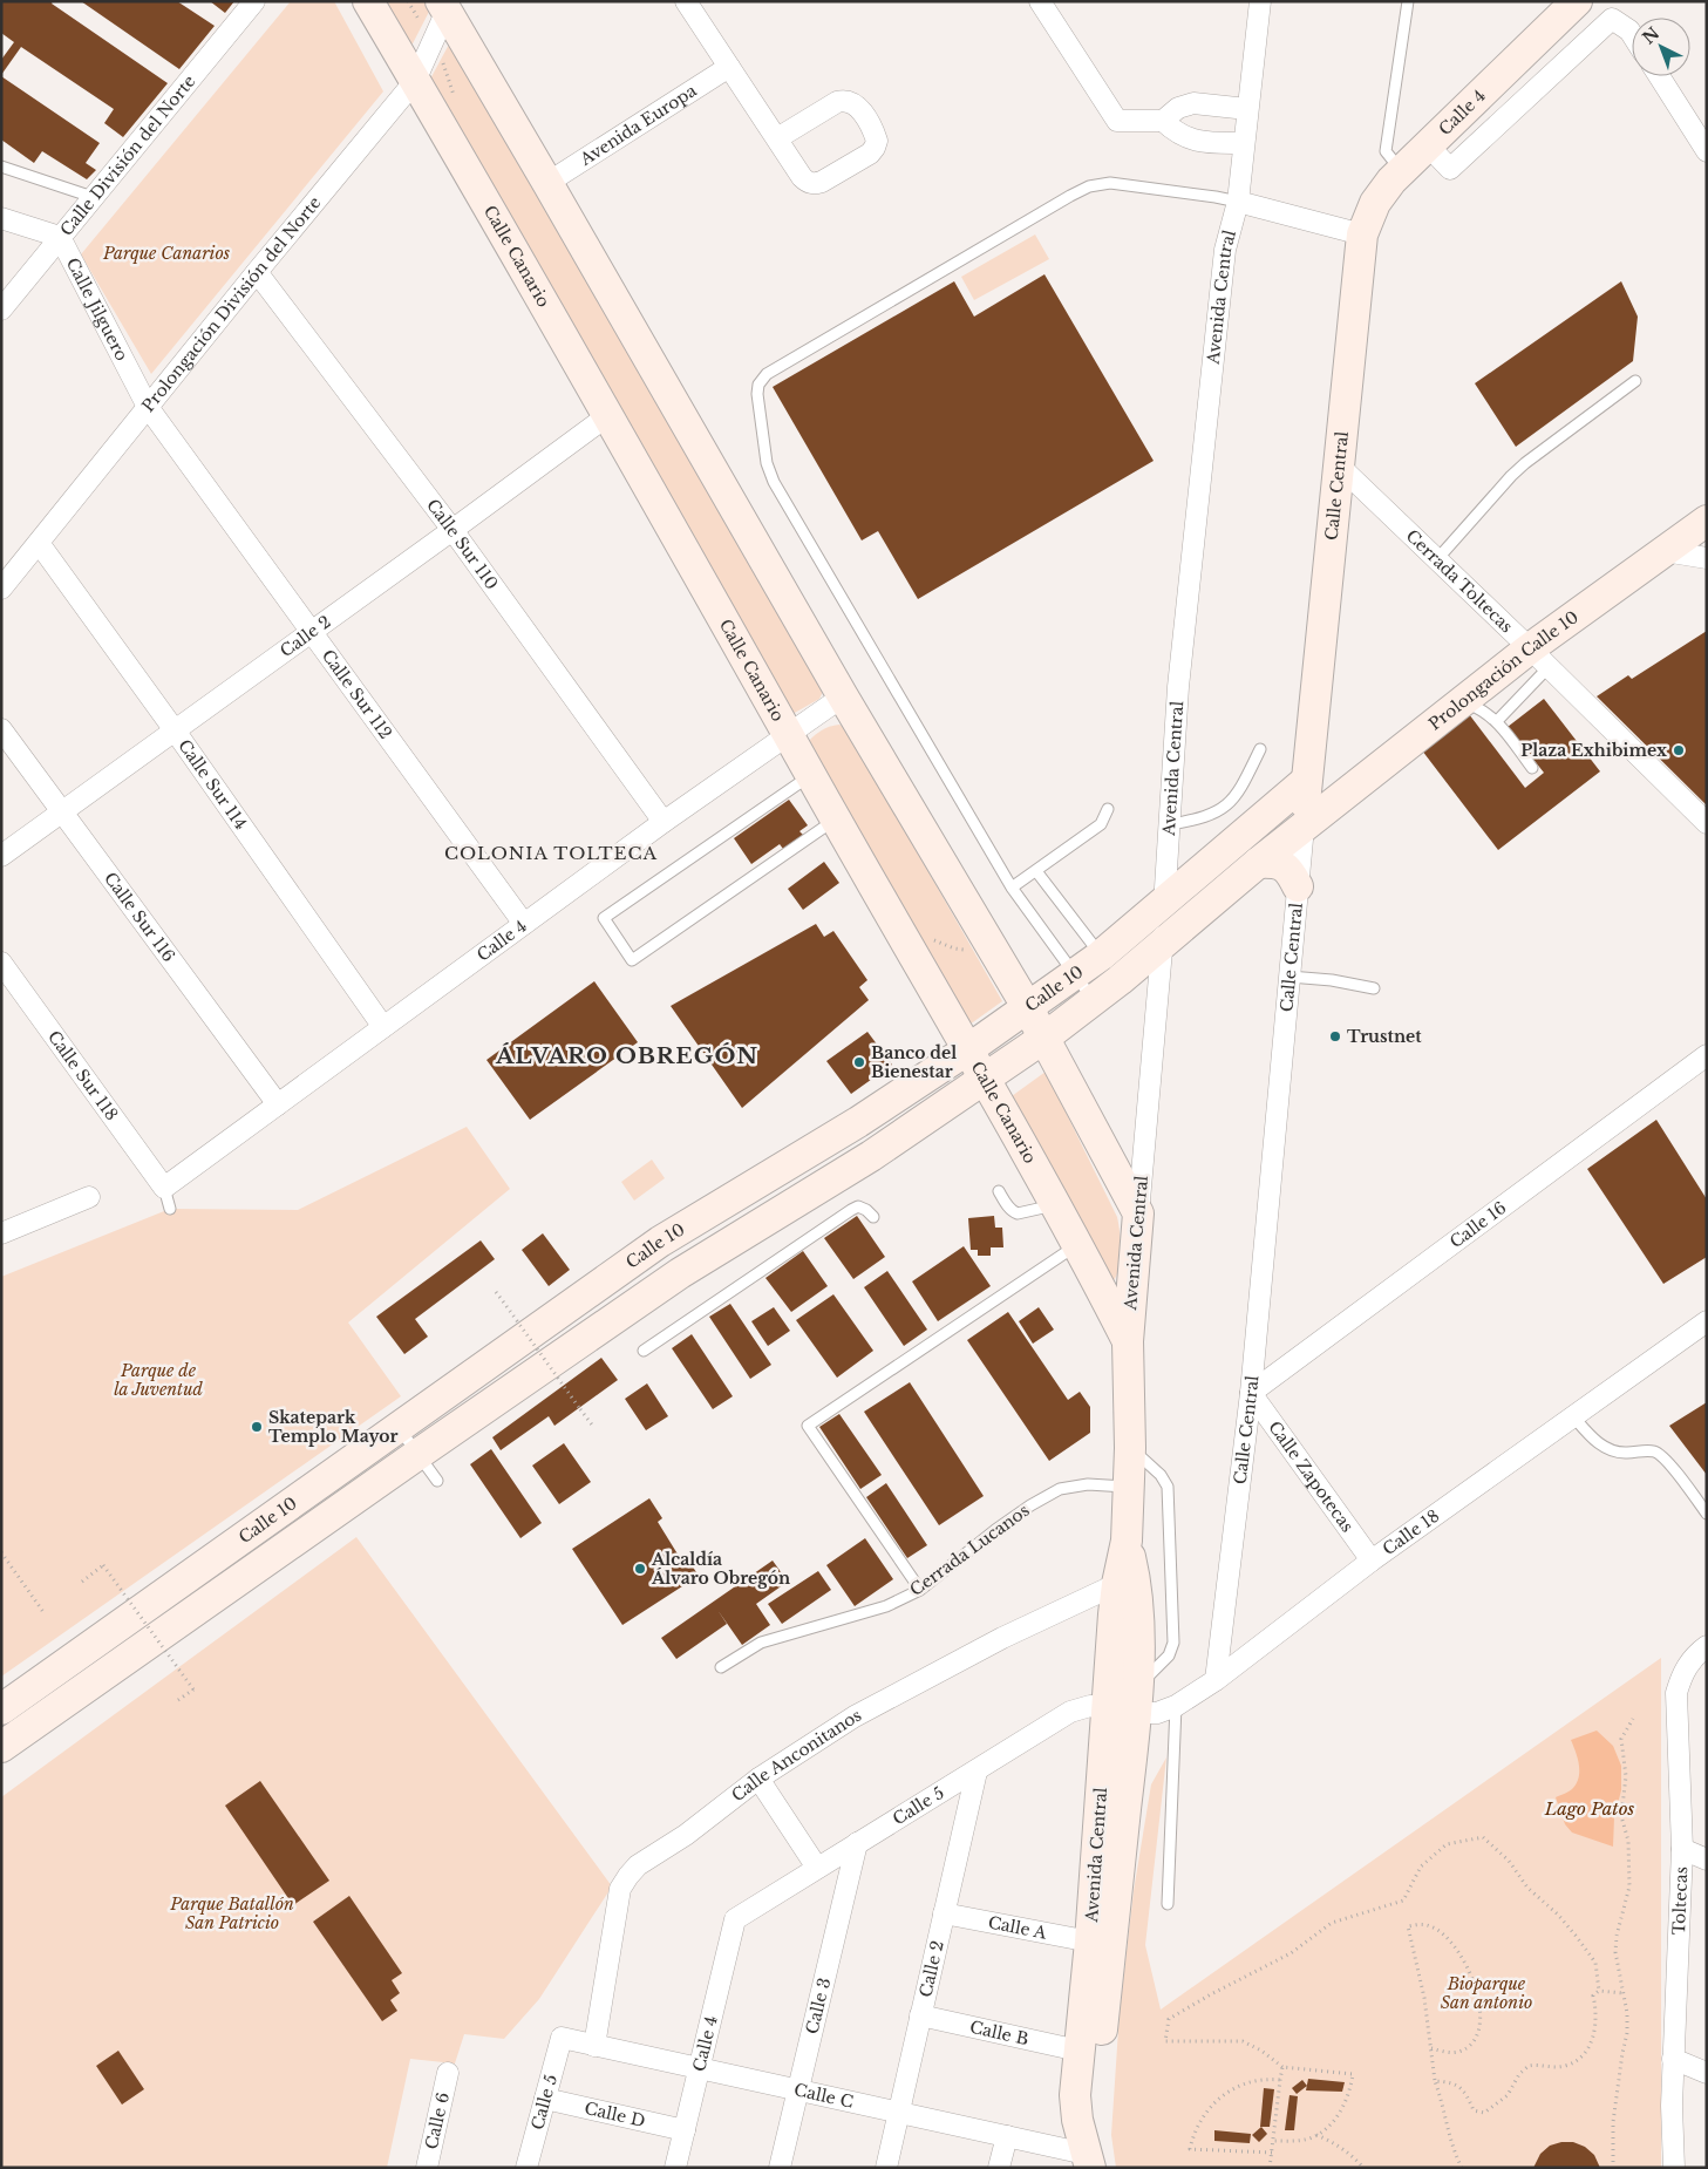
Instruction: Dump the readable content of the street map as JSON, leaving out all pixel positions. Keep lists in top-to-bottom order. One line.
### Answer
{"streets":{"street":["Calle 4","Avenida Europa","Calle División del Norte","Calle Canario","Avenida Central","Prolongación División del Norte","Calle Jilguero","Calle Central","Calle Sur 110","Cerrada Toltecas","Calle 2","Prolongación Calle 10","Calle Sur 112","Calle Sur 114","Calle Sur 116","Calle 10","Calle Sur 118","Calle 16","Calle Zapotecas","Calle 18","Calle Anconitanos","Calle 5","Toltecas","Calle A","Calle 3","Calle B","Calle C","Calle D","Calle 6"],"lane":["Cerrada Lucanos"]},"crossings":[["Calle 4","Calle Canario"],["Calle 4","Calle Central"],["Calle 4","Calle Sur 110"],["Calle 4","Calle Sur 112"],["Calle 4","Calle Sur 114"],["Calle 4","Calle Sur 116"],["Calle 4","Calle Sur 118"],["Calle 4","Calle 5"],["Calle 4","Calle C"],["Calle 4","Calle D"],["Calle División del Norte","Calle Jilguero"],["Calle Canario","Avenida Central"],["Calle Canario","Prolongación División del Norte"],["Calle Canario","Calle 2"],["Calle Canario","Calle 10"],["Avenida Central","Calle 10"],["Avenida Central","Calle 18"],["Avenida Central","Cerrada Lucanos"],["Avenida Central","Calle Anconitanos"],["Avenida Central","Calle 5"],["Avenida Central","Calle A"],["Avenida Central","Calle B"],["Avenida Central","Calle C"],["Prolongación División del Norte","Calle Jilguero"],["Prolongación División del Norte","Calle Sur 110"],["Prolongación División del Norte","Calle Sur 112"],["Prolongación División del Norte","Calle Sur 114"],["Calle Jilguero","Calle Sur 112"],["Calle Central","Cerrada Toltecas"],["Calle Central","Prolongación Calle 10"],["Calle Central","Calle 10"],["Calle Central","Calle 16"],["Calle Central","Calle Zapotecas"],["Calle Central","Calle 18"],["Calle Sur 110","Calle 2"],["Cerrada Toltecas","Prolongación Calle 10"],["Calle 2","Calle Sur 112"],["Calle 2","Calle Sur 114"],["Calle 2","Calle Sur 116"],["Calle 2","Calle 5"],["Calle 2","Calle A"],["Calle 2","Calle B"],["Calle 2","Calle C"],["Prolongación Calle 10","Calle 10"],["Calle 16","Calle Zapotecas"],["Calle Zapotecas","Calle 18"],["Calle 18","Calle 5"],["Calle Anconitanos","Calle C"],["Calle 5","Calle 3"],["Calle 5","Calle C"],["Calle 5","Calle D"],["Calle 3","Calle C"]],"districts":["COLONIA TOLTECA","ÁLVARO OBREGÓN"],"water":["Lago Patos"],"parks":["Parque Canarios","Parque de la Juventud","Parque Batallón San Patricio","Bioparque San antonio"],"places":["Plaza Exhibimex","Trustnet","Banco del Bienestar","Skatepark Templo Mayor","Alcaldía Álvaro Obregón"],"north":"top left"}
